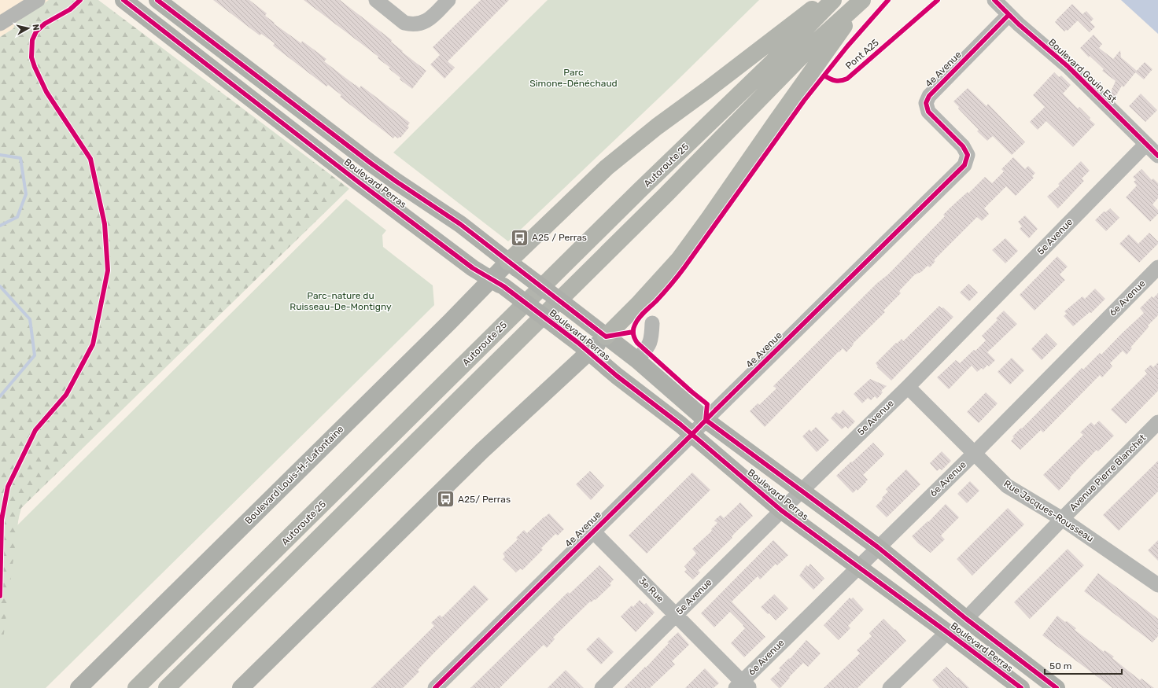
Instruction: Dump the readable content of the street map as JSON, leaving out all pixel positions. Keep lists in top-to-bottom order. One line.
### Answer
{"streets":{"highway":["Autoroute 25"],"main road":["Boulevard Perras","Boulevard Louis-H.-Lafontaine"],"street":["4e Avenue","Boulevard Gouin Est","5e Avenue","6e Avenue","Avenue Pierre Blanchet","Rue Jacques-Rousseau","3e Rue"],"cycle path":["Pont A25"]},"crossings":[["4e Avenue","Boulevard Gouin Est"],["4e Avenue","Boulevard Perras"],["4e Avenue","3e Rue"],["Boulevard Gouin Est","5e Avenue"],["Boulevard Perras","5e Avenue"],["Boulevard Perras","6e Avenue"],["Boulevard Perras","Avenue Pierre Blanchet"],["Boulevard Perras","Boulevard Louis-H.-Lafontaine"],["5e Avenue","Rue Jacques-Rousseau"],["5e Avenue","3e Rue"],["6e Avenue","Rue Jacques-Rousseau"],["6e Avenue","3e Rue"],["Avenue Pierre Blanchet","Rue Jacques-Rousseau"]],"parks":["Parc Simone-Dénéchaud","Parc-nature du Ruisseau-De-Montigny"],"places":{"bus stop":["A25 / Perras","A25/ Perras"]},"scale_bar":"50 m","north":"right"}
